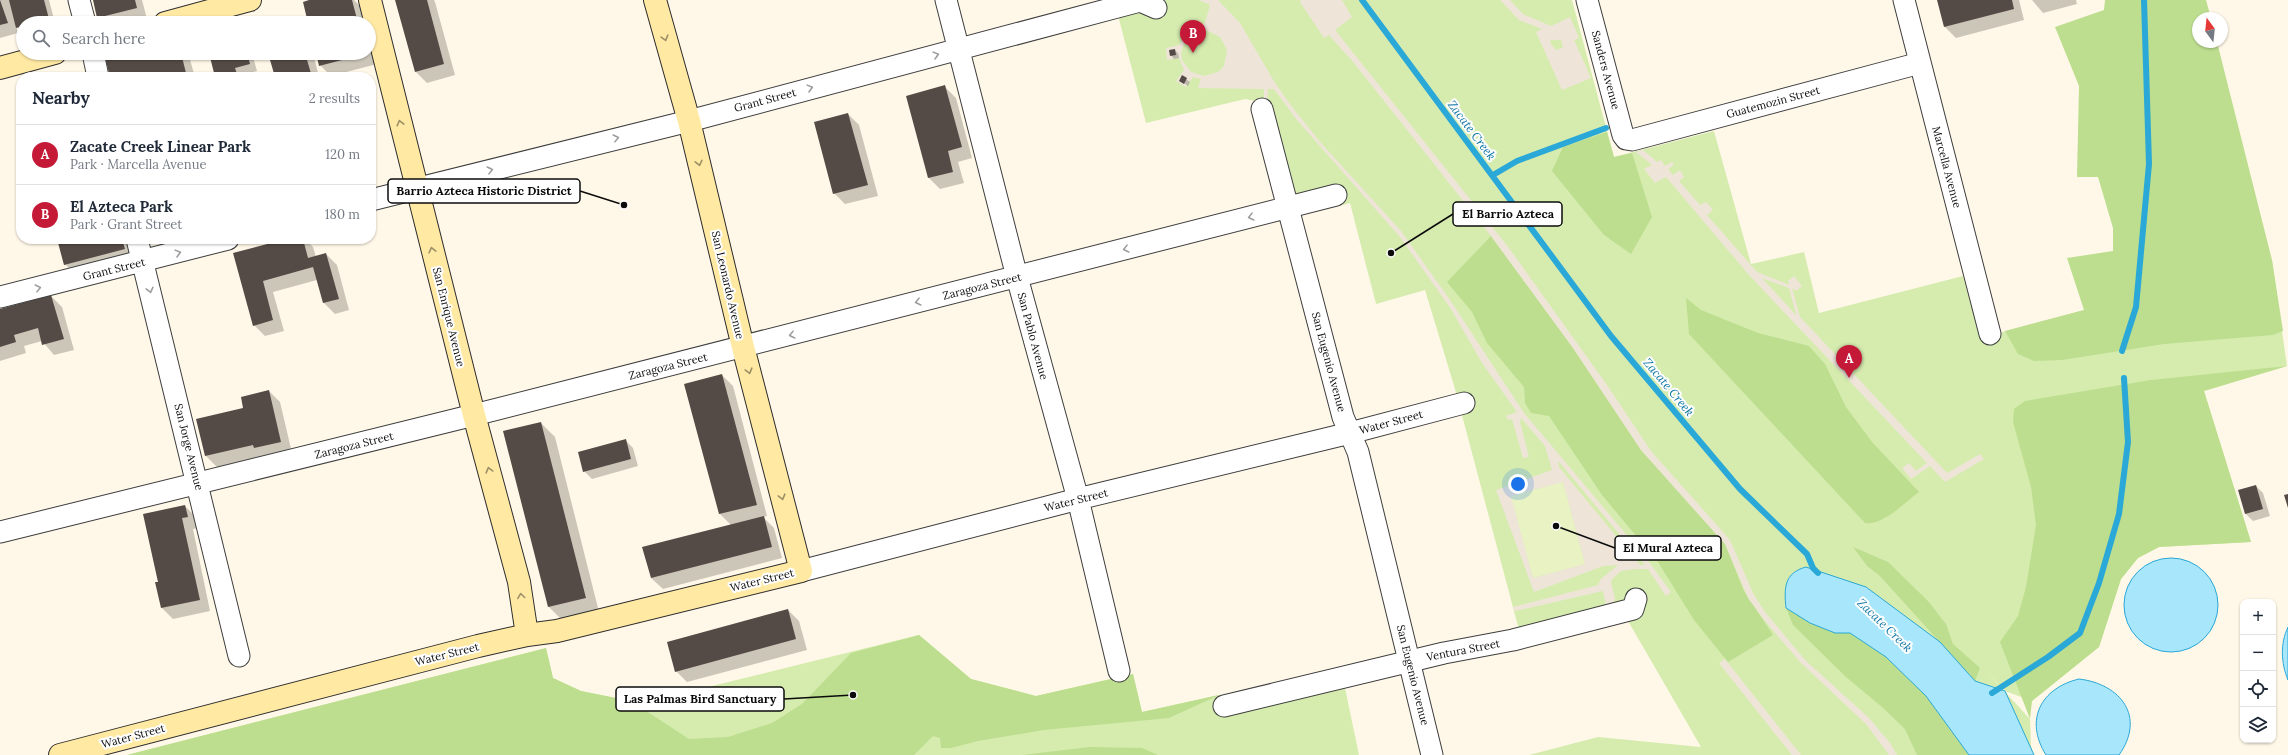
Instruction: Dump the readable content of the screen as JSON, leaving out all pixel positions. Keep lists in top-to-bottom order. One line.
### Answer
{"streets":{"street":["Sanders Avenue","Grant Street","Guatemozin Street","Marcella Avenue","San Leonardo Avenue","Zaragoza Street","San Enrique Avenue","San Pablo Avenue","San Eugenio Avenue","Water Street","San Jorge Avenue","Ventura Street"]},"crossings":[["Sanders Avenue","Guatemozin Street"],["Grant Street","San Leonardo Avenue"],["Grant Street","San Enrique Avenue"],["Grant Street","San Pablo Avenue"],["Grant Street","San Jorge Avenue"],["Guatemozin Street","Marcella Avenue"],["San Leonardo Avenue","Zaragoza Street"],["San Leonardo Avenue","Water Street"],["Zaragoza Street","San Enrique Avenue"],["Zaragoza Street","San Pablo Avenue"],["Zaragoza Street","San Eugenio Avenue"],["Zaragoza Street","San Jorge Avenue"],["San Enrique Avenue","Water Street"],["San Pablo Avenue","Water Street"],["San Eugenio Avenue","Water Street"],["San Eugenio Avenue","Ventura Street"]],"one_way":["Grant Street","San Leonardo Avenue","Zaragoza Street","San Enrique Avenue","San Jorge Avenue"],"water":["Zacate Creek"],"places":["Barrio Azteca Historic District","El Barrio Azteca","El Mural Azteca","Las Palmas Bird Sanctuary"],"north":"top","page":{"search":"Search here","pins":["B","A"],"heading":["Nearby","2 results"],"list":[{"mark":"A","name":"Zacate Creek Linear Park","note":"Park · Marcella Avenue","value":"120 m"},{"mark":"B","name":"El Azteca Park","note":"Park · Grant Street","value":"180 m"}],"map_buttons":["+","−"]}}
